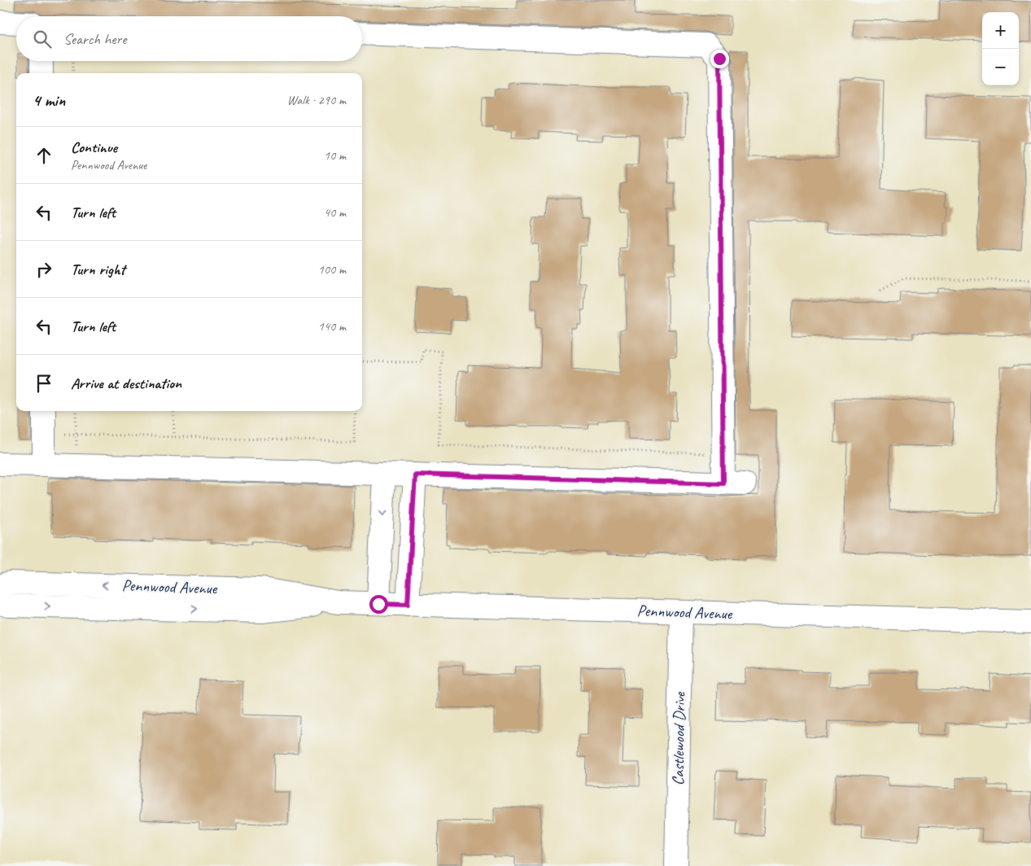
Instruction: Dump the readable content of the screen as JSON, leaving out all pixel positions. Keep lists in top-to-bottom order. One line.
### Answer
{"streets":{"street":["Pennwood Avenue","Castlewood Drive"]},"crossings":[["Pennwood Avenue","Castlewood Drive"]],"page":{"map_buttons":["+","−"],"search":"Search here","heading":["4 min","Walk · 290 m"],"list":[["Continue","Pennwood Avenue","10 m"],["Turn left","40 m"],["Turn right","100 m"],["Turn left","140 m"],"Arrive at destination"]}}
